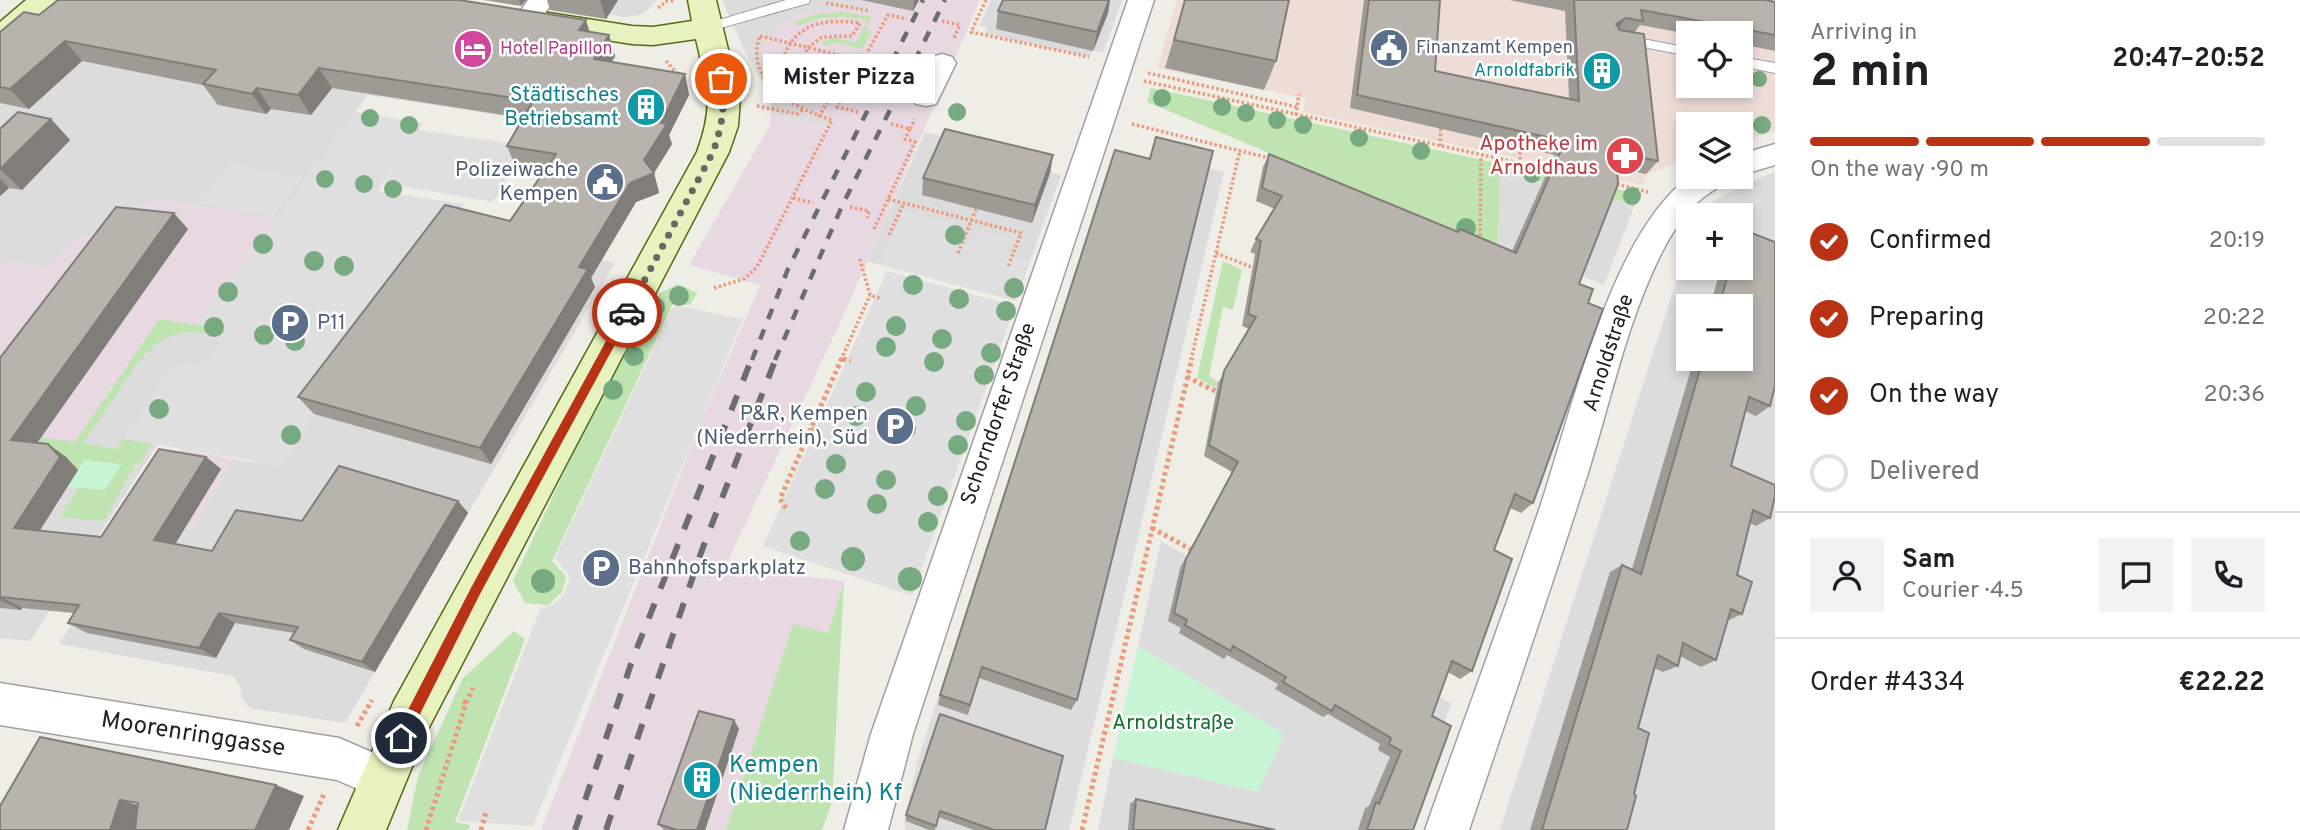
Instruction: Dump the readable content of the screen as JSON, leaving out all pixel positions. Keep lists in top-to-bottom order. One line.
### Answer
{"streets":{"street":["Arnoldstraße","Schorndorfer Straße","Moorenringgasse"]},"parks":["Arnoldstraße"],"places":{"public building":["Finanzamt Kempen","Polizeiwache Kempen"],"hotel":["Hotel Papillon"],"building":["Arnoldfabrik","Städtisches Betriebsamt","Kempen (Niederrhein) Kf"],"other":["Mister Pizza"],"pharmacy":["Apotheke im Arnoldhaus"],"parking":["P11","P&R, Kempen (Niederrhein), Süd","Bahnhofsparkplatz"]},"page":{"heading":["2 min","Arriving in","20:47–20:52"],"panel":["Sam","Courier · 4.5","Order #4334","€22.22"],"map_buttons":["+","−"],"bubble":"Mister Pizza","bar":"On the way · 90 m","list":[["Confirmed","20:19"],["Preparing","20:22"],["On the way","20:36"],"Delivered"]}}
